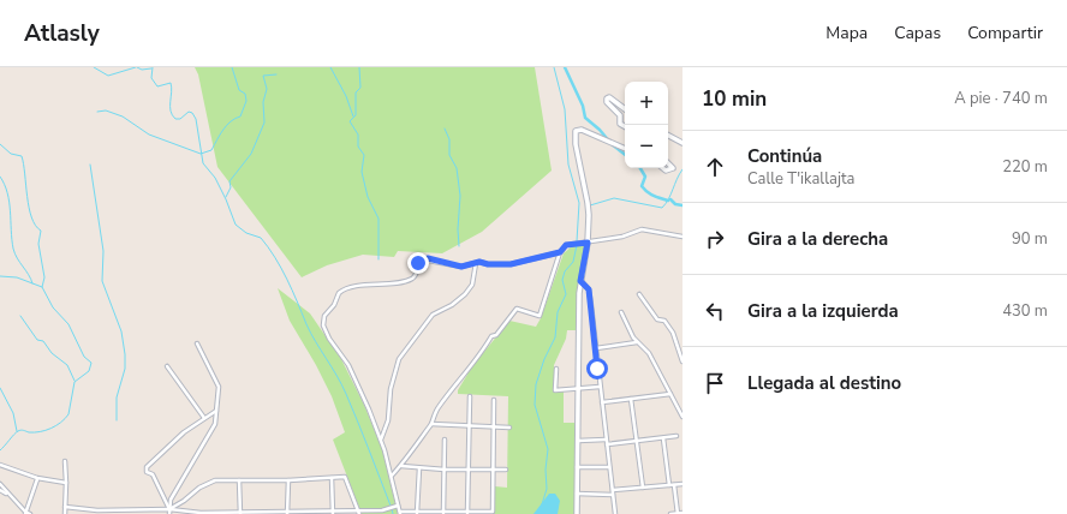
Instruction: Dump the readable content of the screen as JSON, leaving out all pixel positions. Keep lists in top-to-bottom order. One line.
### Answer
{"page":{"header":"Atlasly","nav":["Mapa","Capas","Compartir"],"heading":["10 min","A pie · 740 m"],"map_buttons":["+","−"],"list":[["Continúa","Calle T'ikallajta","220 m"],["Gira a la derecha","90 m"],["Gira a la izquierda","430 m"],"Llegada al destino"]}}
